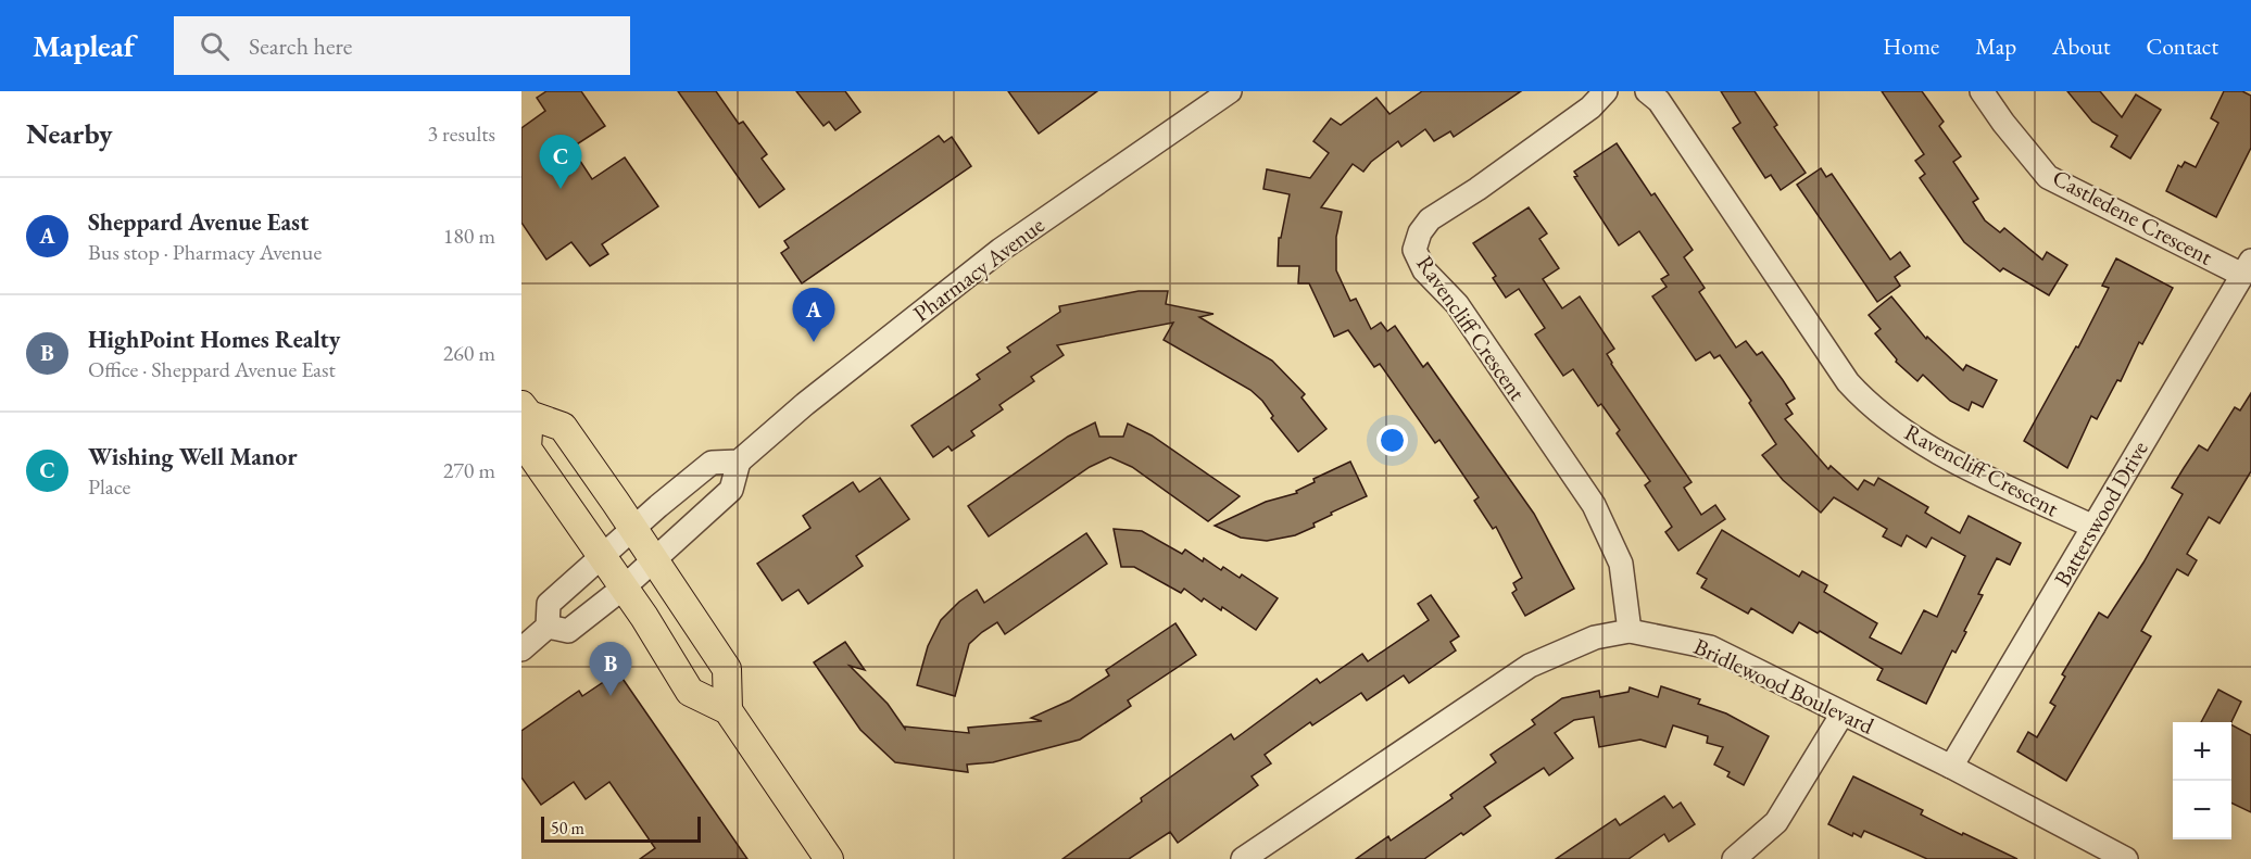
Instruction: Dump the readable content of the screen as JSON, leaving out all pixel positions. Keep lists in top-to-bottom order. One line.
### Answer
{"streets":{"street":["Castledene Crescent","Pharmacy Avenue","Ravencliff Crescent","Batterswood Drive","Bridlewood Boulevard"]},"crossings":[["Castledene Crescent","Batterswood Drive"],["Ravencliff Crescent","Batterswood Drive"],["Ravencliff Crescent","Bridlewood Boulevard"],["Batterswood Drive","Bridlewood Boulevard"]],"scale_bar":"50 m","page":{"header":"Mapleaf","search":"Search here","nav":["Home","Map","About","Contact"],"heading":["Nearby","3 results"],"pins":["C","A","B"],"list":[{"mark":"A","name":"Sheppard Avenue East","note":"Bus stop · Pharmacy Avenue","value":"180 m"},{"mark":"B","name":"HighPoint Homes Realty","note":"Office · Sheppard Avenue East","value":"260 m"},{"mark":"C","name":"Wishing Well Manor","note":"Place","value":"270 m"}],"map_buttons":["+","−"],"scale":"50 m"}}
